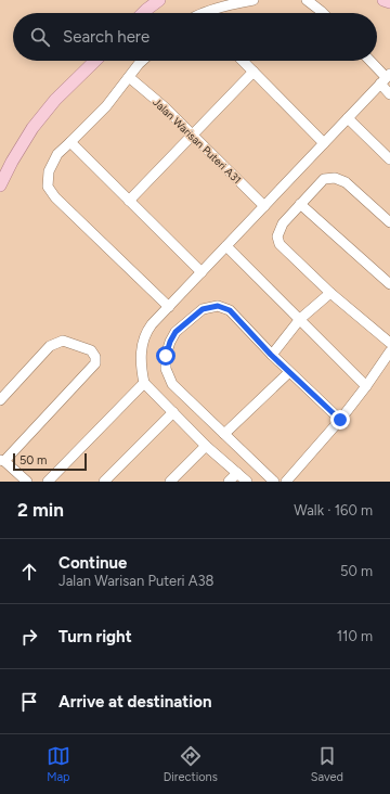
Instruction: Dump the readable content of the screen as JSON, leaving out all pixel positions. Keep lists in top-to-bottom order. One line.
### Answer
{"streets":{"street":["Jalan Warisan Puteri A31"]},"scale_bar":"50 m","page":{"search":"Search here","scale":"50 m","heading":["2 min","Walk · 160 m"],"list":[["Continue","Jalan Warisan Puteri A38","50 m"],["Turn right","110 m"],"Arrive at destination"],"nav":["Map","Directions","Saved"]}}
